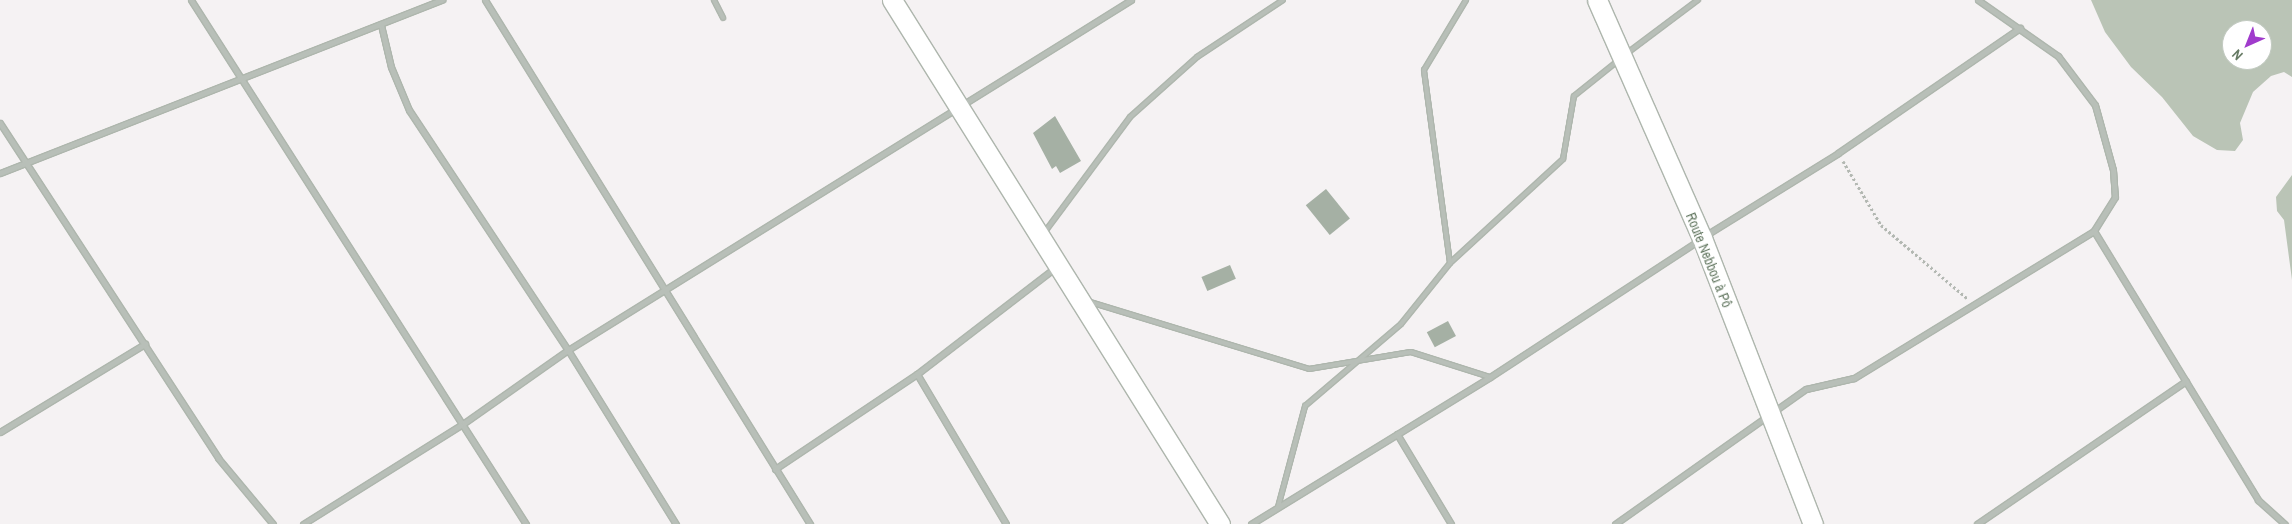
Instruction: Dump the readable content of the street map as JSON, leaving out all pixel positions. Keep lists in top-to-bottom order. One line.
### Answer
{"streets":{"street":["Route Nebbou à Pô"]},"north":"bottom left"}
